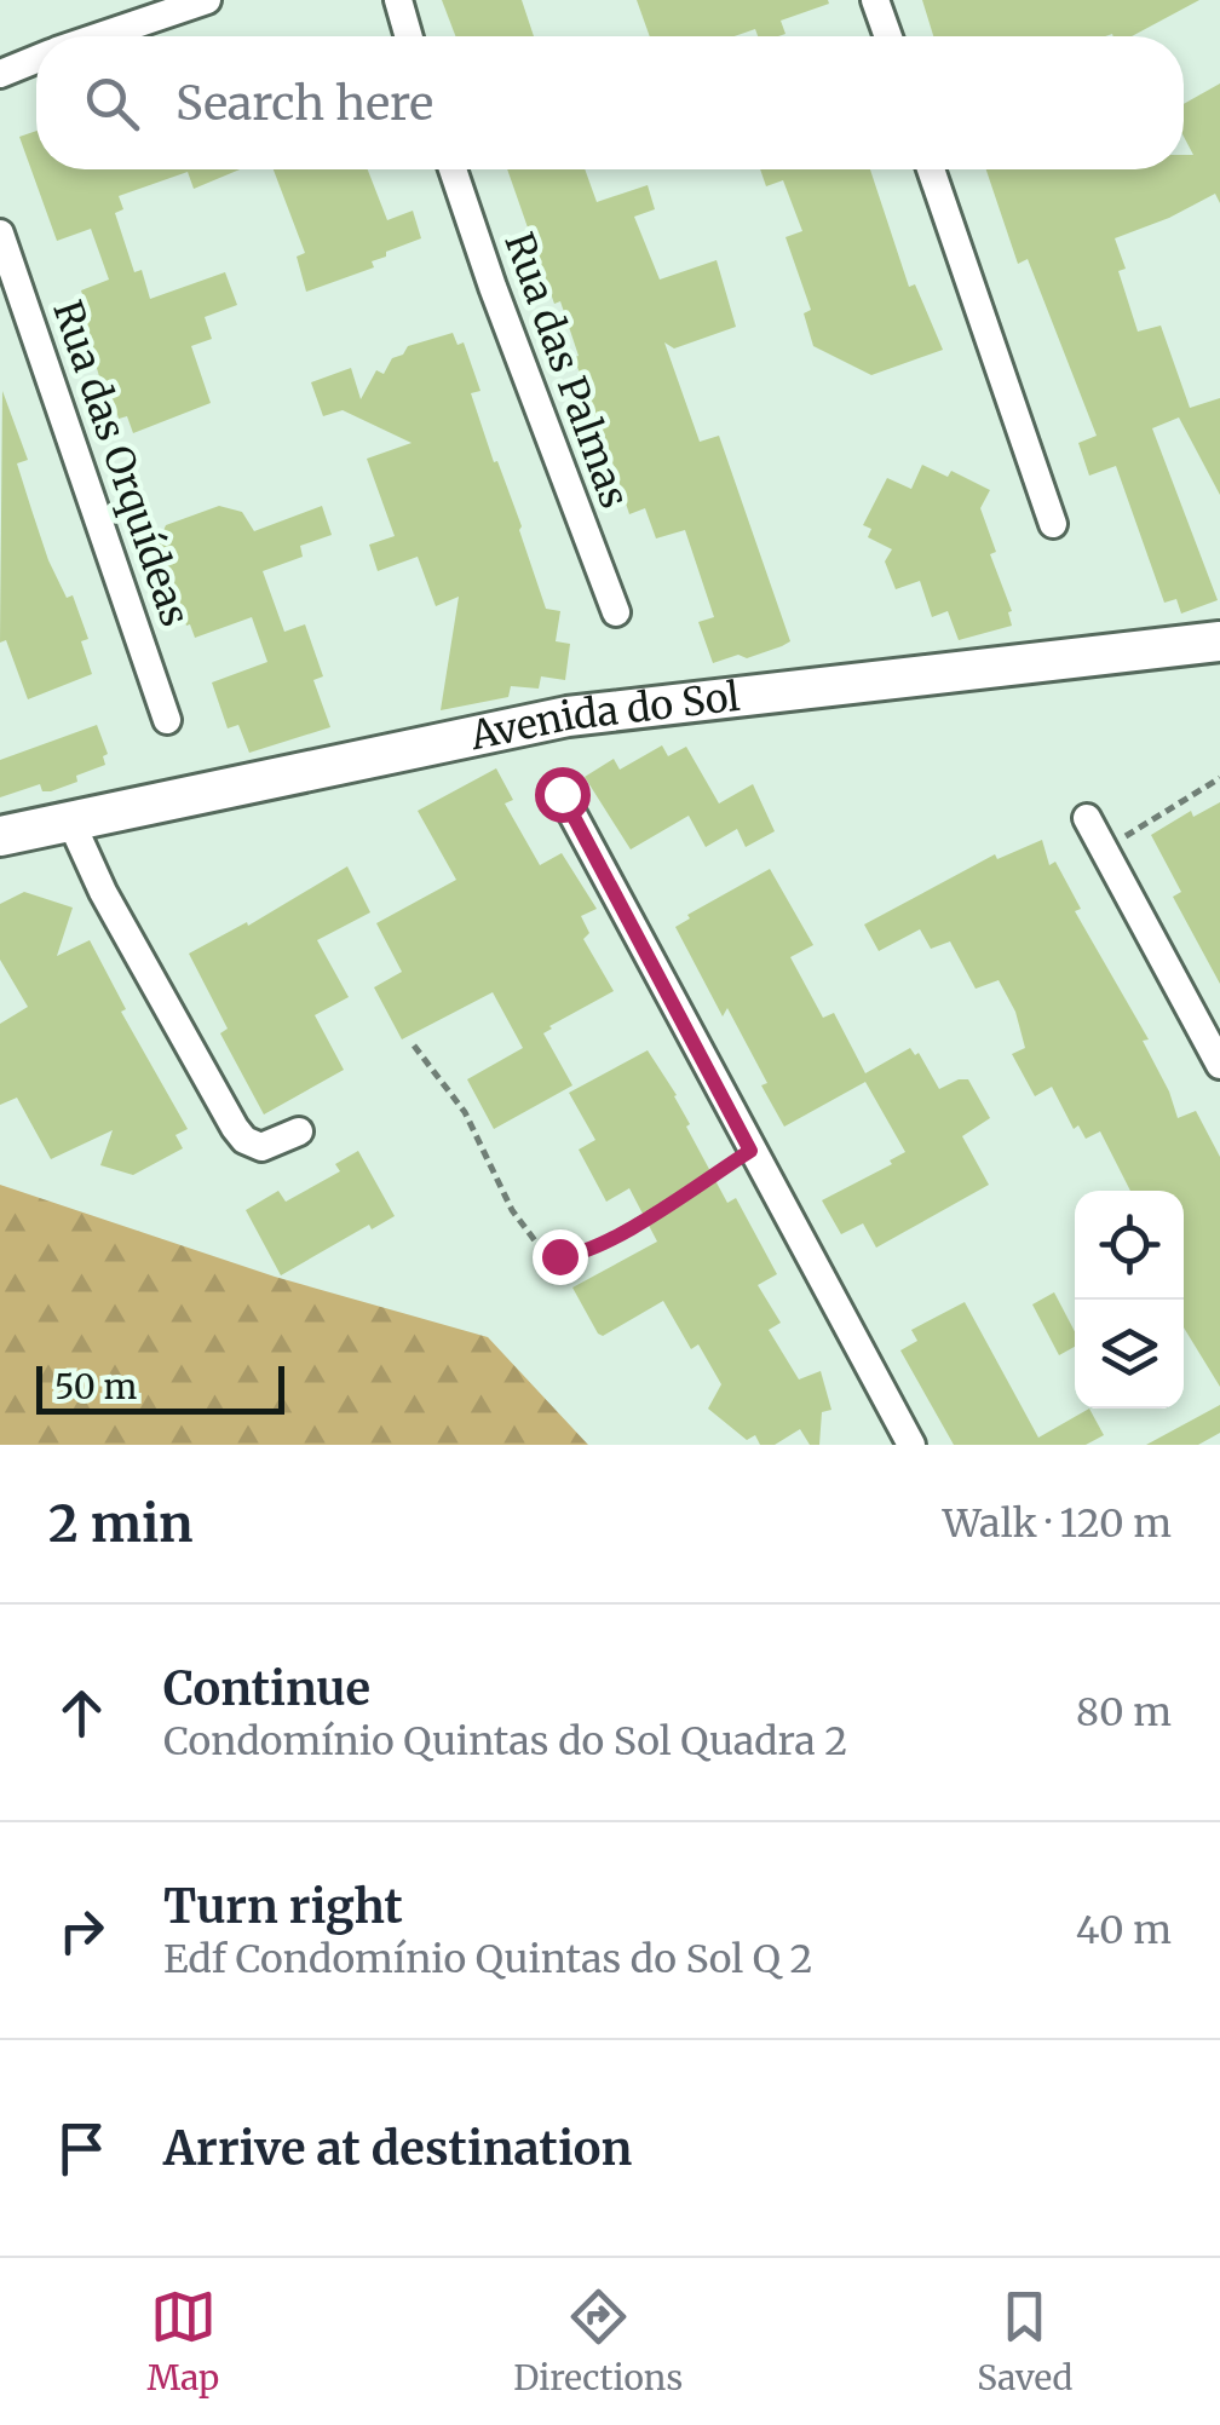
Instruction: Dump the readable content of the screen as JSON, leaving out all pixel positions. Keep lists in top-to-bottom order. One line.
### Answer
{"streets":{"street":["Rua das Palmas","Rua das Orquídeas","Avenida do Sol"]},"scale_bar":"50 m","page":{"search":"Search here","scale":"50 m","heading":["2 min","Walk · 120 m"],"list":[["Continue","Condomínio Quintas do Sol Quadra 2","80 m"],["Turn right","Edf Condomínio Quintas do Sol Q 2","40 m"],"Arrive at destination"],"nav":["Map","Directions","Saved"]}}
